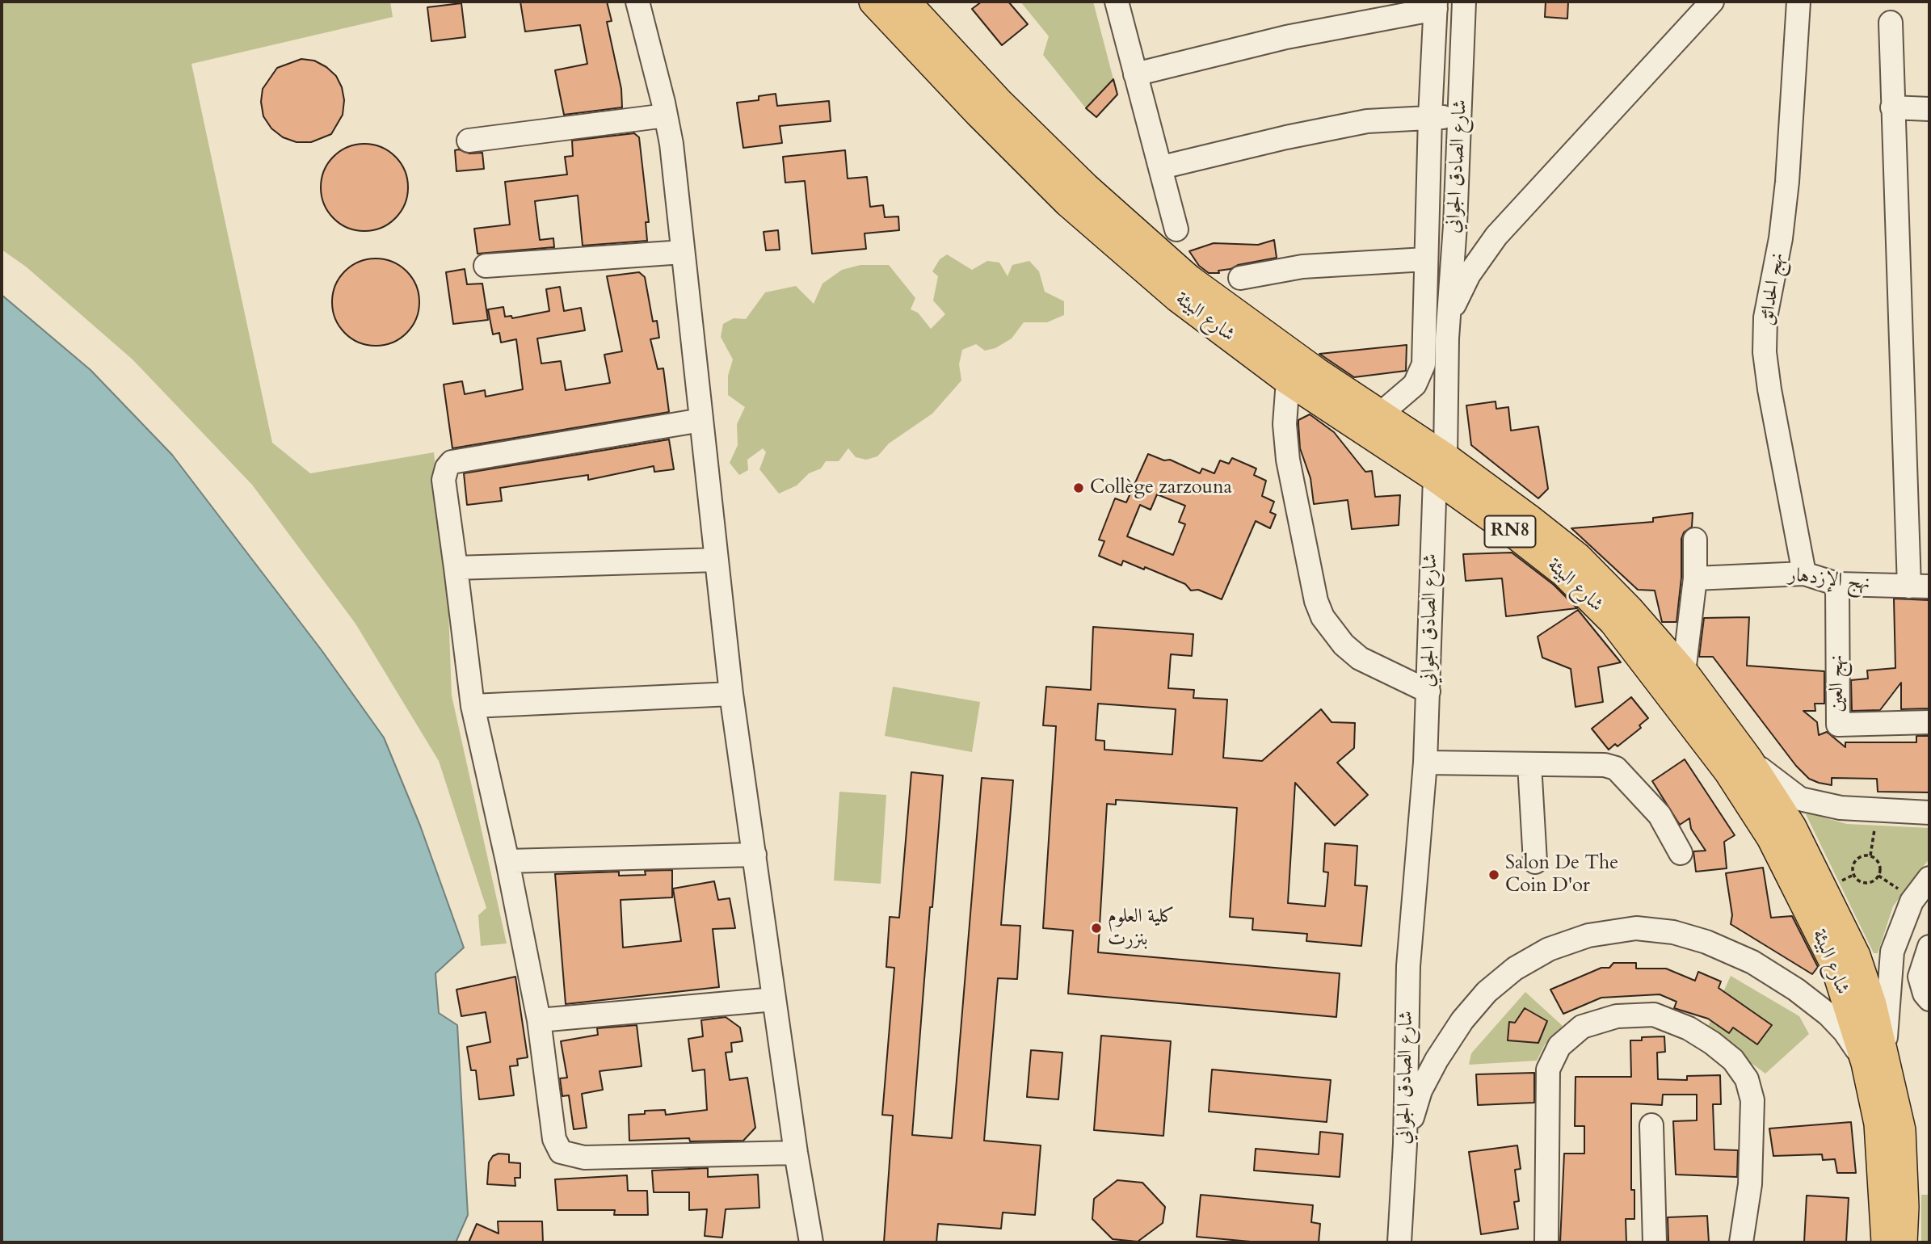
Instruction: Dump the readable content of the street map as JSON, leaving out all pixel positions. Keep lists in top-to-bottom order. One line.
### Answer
{"streets":{"main road":["شارع البيئة","RN8"],"street":["شارع الصادق الجواني","نهج الحدائق","نهج الإزدهار","نهج العين"]},"crossings":[["شارع الصادق الجواني","شارع البيئة"],["نهج الحدائق","نهج الإزدهار"],["نهج الإزدهار","نهج العين"]],"places":["Collège zarzouna","Salon De The Coin D'or","كلية العلوم بنزرت"]}
